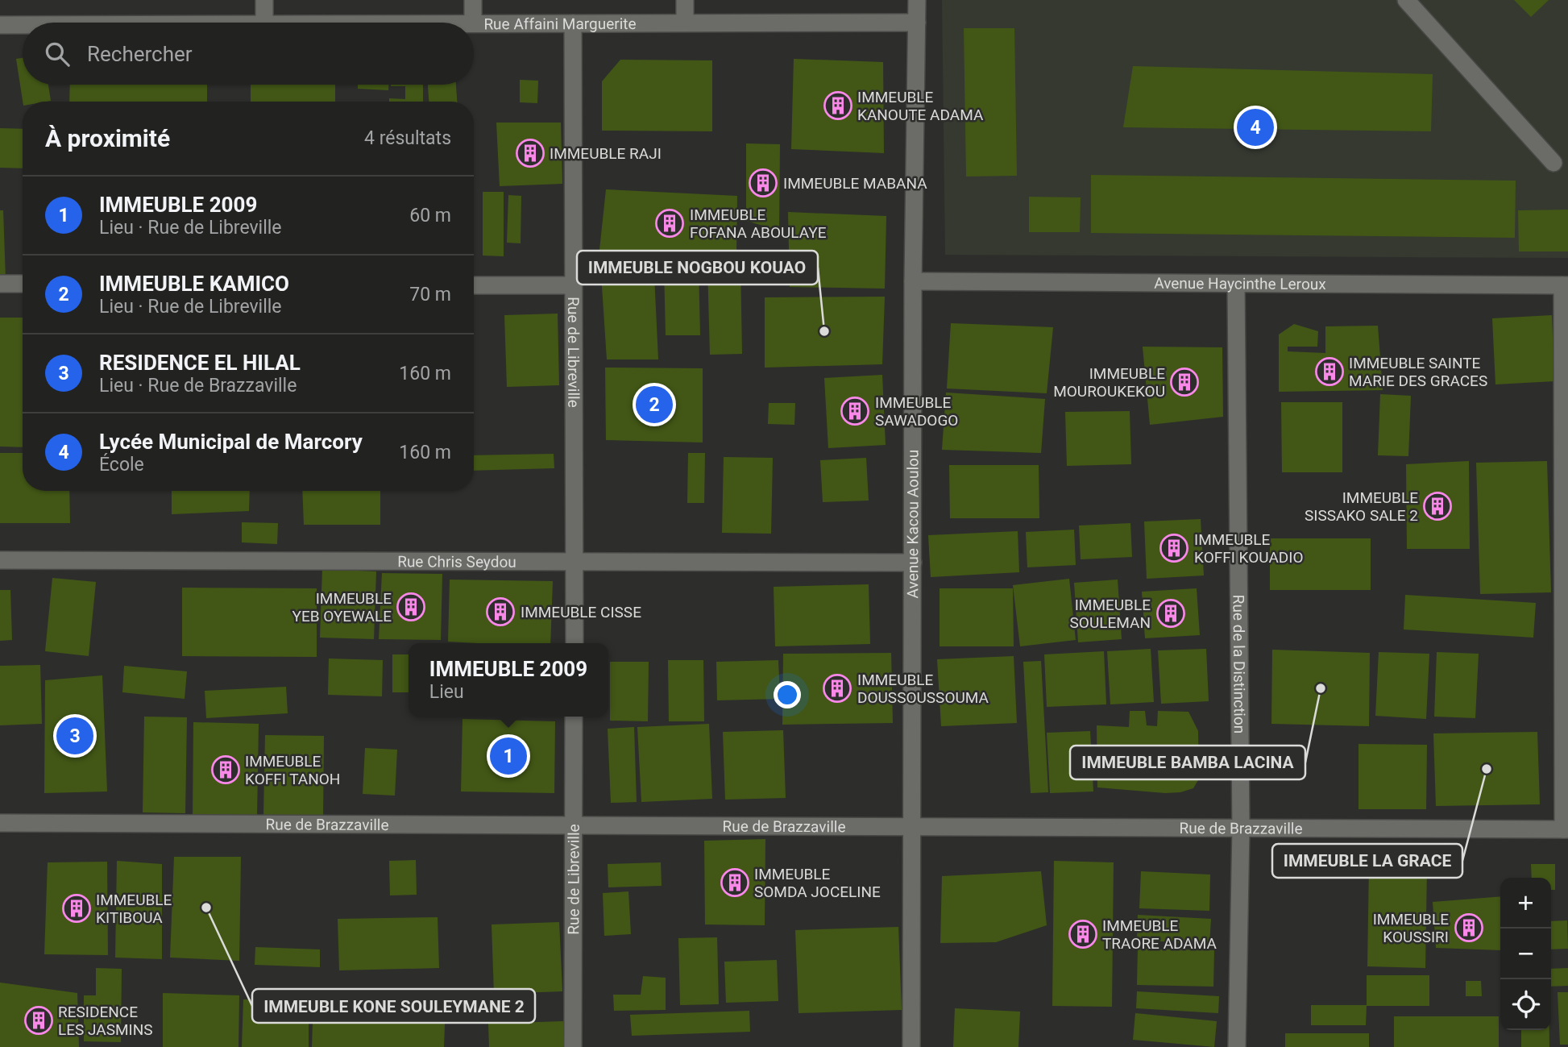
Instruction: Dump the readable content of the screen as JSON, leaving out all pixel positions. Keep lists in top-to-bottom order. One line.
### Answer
{"streets":{"street":["Rue Affaini Marguerite","Avenue Haycinthe Leroux","Rue de Libreville","Avenue Kacou Aoulou","Rue Chris Seydou","Rue de la Distinction","Rue de Brazzaville"]},"crossings":[["Rue Affaini Marguerite","Rue de Libreville"],["Rue Affaini Marguerite","Avenue Kacou Aoulou"],["Avenue Haycinthe Leroux","Avenue Kacou Aoulou"],["Avenue Haycinthe Leroux","Rue de la Distinction"],["Rue de Libreville","Rue Chris Seydou"],["Rue de Libreville","Rue de Brazzaville"],["Avenue Kacou Aoulou","Rue Chris Seydou"],["Avenue Kacou Aoulou","Rue de Brazzaville"],["Rue de la Distinction","Rue de Brazzaville"]],"places":{"building":["IMMEUBLE KANOUTE ADAMA","IMMEUBLE RAJI","IMMEUBLE MABANA","IMMEUBLE FOFANA ABOULAYE","IMMEUBLE SAINTE MARIE DES GRACES","IMMEUBLE MOUROUKEKOU","IMMEUBLE SAWADOGO","IMMEUBLE SISSAKO SALE 2","IMMEUBLE KOFFI KOUADIO","IMMEUBLE YEB OYEWALE","IMMEUBLE CISSE","IMMEUBLE SOULEMAN","IMMEUBLE DOUSSOUSSOUMA","IMMEUBLE KOFFI TANOH","IMMEUBLE SOMDA JOCELINE","IMMEUBLE KITIBOUA","IMMEUBLE KOUSSIRI","IMMEUBLE TRAORE ADAMA","RESIDENCE LES JASMINS"],"other":["IMMEUBLE NOGBOU KOUAO","IMMEUBLE BAMBA LACINA","IMMEUBLE LA GRACE","IMMEUBLE KONE SOULEYMANE 2"]},"page":{"search":"Rechercher","heading":["À proximité","4 résultats"],"pins":["4","2","3","1"],"list":[{"mark":"1","name":"IMMEUBLE 2009","note":"Lieu · Rue de Libreville","value":"60 m"},{"mark":"2","name":"IMMEUBLE KAMICO","note":"Lieu · Rue de Libreville","value":"70 m"},{"mark":"3","name":"RESIDENCE EL HILAL","note":"Lieu · Rue de Brazzaville","value":"160 m"},{"mark":"4","name":"Lycée Municipal de Marcory","note":"École","value":"160 m"}],"popup":["IMMEUBLE 2009","Lieu"],"map_buttons":["+","−"]}}
